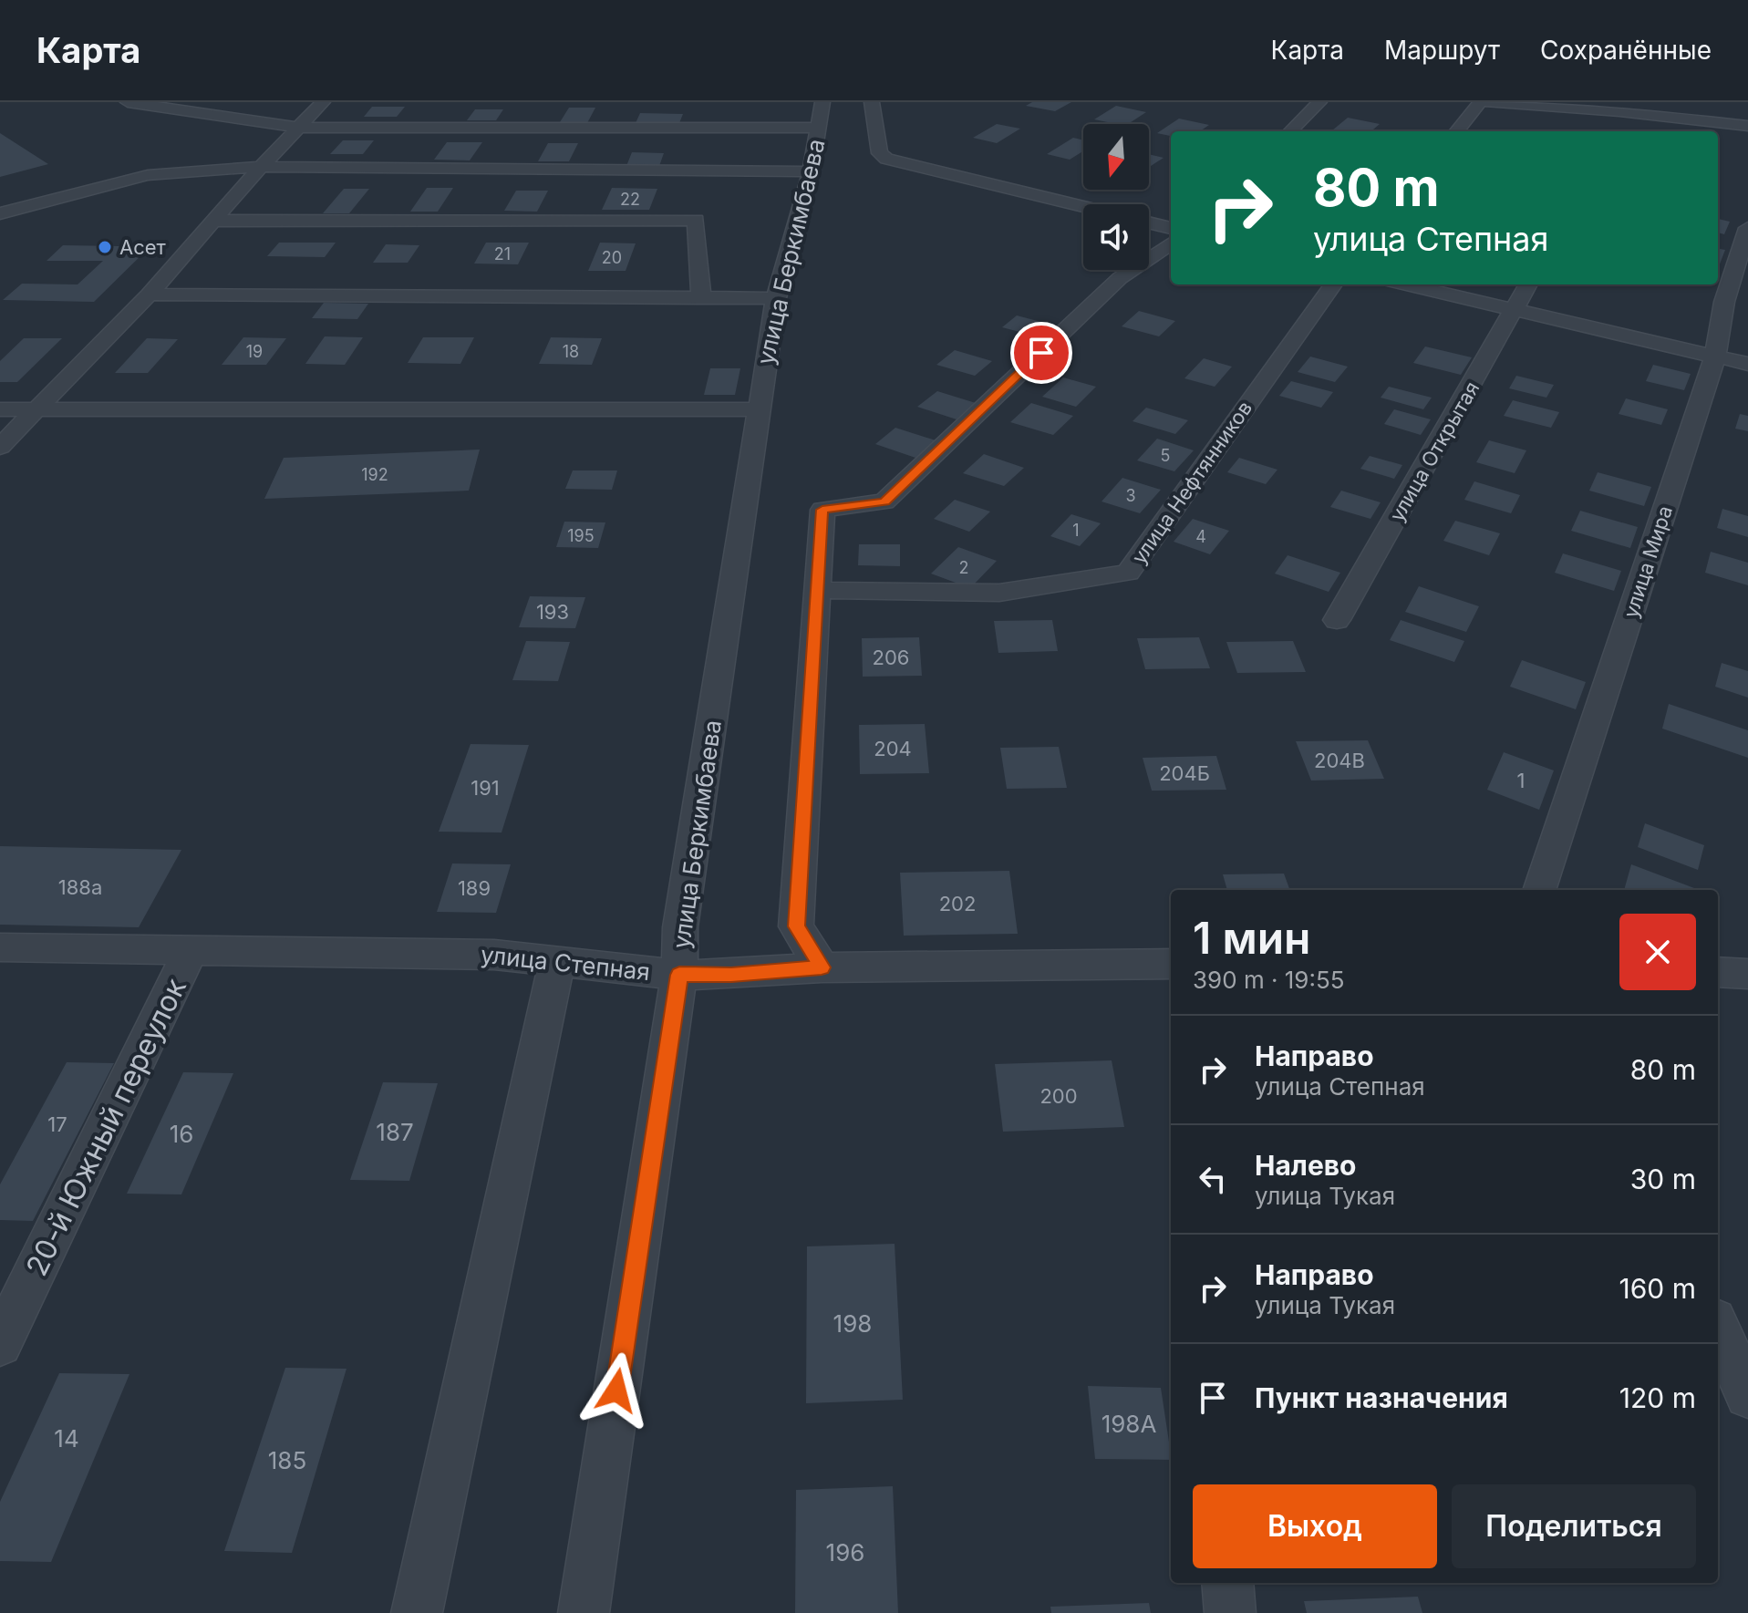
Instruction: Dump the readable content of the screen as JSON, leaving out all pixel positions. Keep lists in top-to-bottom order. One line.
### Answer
{"streets":{"street":["улица Беркимбаева","улица Открытая","улица Нефтянников","улица Мира","улица Степная","20-й Южный переулок"]},"crossings":[["улица Беркимбаева","улица Степная"],["улица Степная","20-й Южный переулок"]],"places":["Асет"],"house_numbers":["22","21","20","19","18","5","192","3","1","195","4","2","193","206","204","204В","204Б","1","191","188а","189","202","200","17","187","16","198","198А","14","185","196"],"north":"bottom","page":{"header":"Карта","nav":["Карта","Маршрут","Сохранённые"],"turn":["80 m","улица Степная"],"heading":["1 мин","390 m · 19:55"],"list":[{"name":"Направо","note":"улица Степная","value":"80 m"},{"name":"Налево","note":"улица Тукая","value":"30 m"},{"name":"Направо","note":"улица Тукая","value":"160 m"},{"name":"Пункт назначения","value":"120 m"}],"buttons":["Выход","Поделиться"]}}
